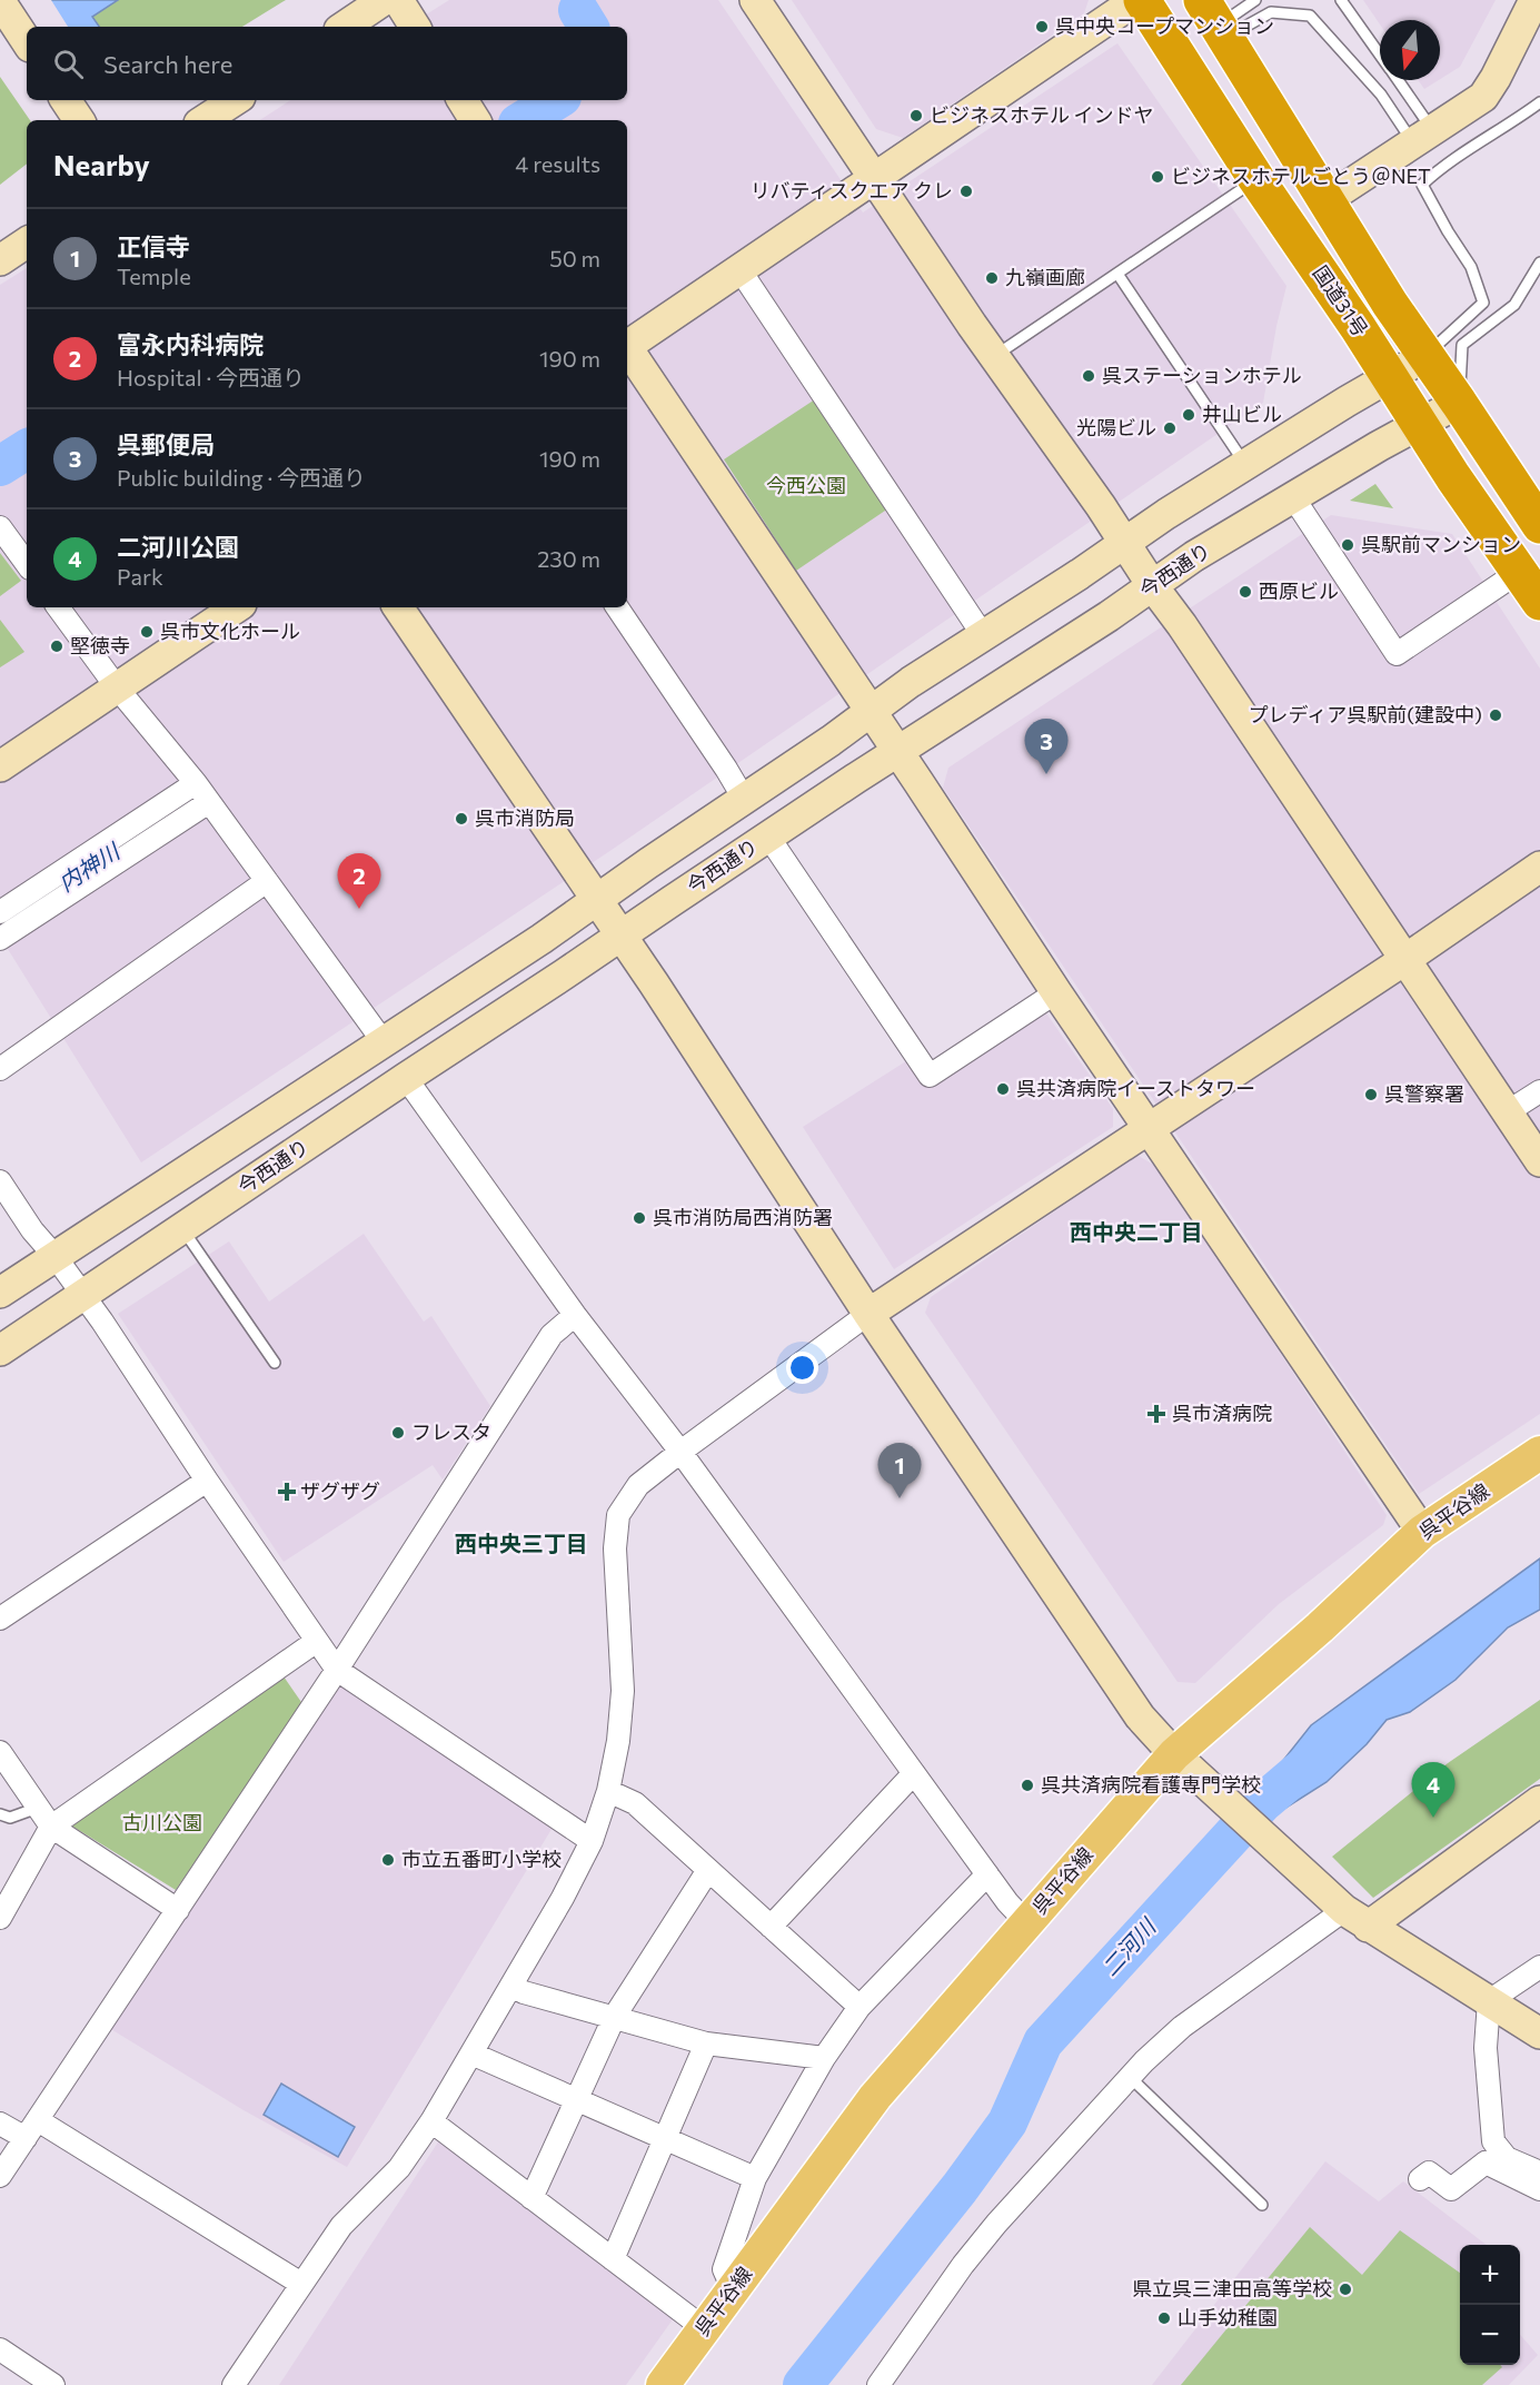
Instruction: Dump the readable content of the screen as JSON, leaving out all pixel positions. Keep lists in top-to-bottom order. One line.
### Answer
{"streets":{"highway":["国道31号"],"main road":["呉平谷線"],"street":["今西通り"]},"crossings":[["国道31号","今西通り"]],"districts":["西中央二丁目","西中央三丁目"],"water":["内神川","二河川"],"parks":["今西公園","古川公園"],"places":{"other":["呉中央コープマンション","ビジネスホテル インドヤ","ビジネスホテルごとう＠NET","リバティスクエア クレ","九嶺画廊","呉ステーションホテル","井山ビル","光陽ビル","呉駅前マンション","西原ビル","呉市文化ホール","堅徳寺","プレディア呉駅前(建設中)","呉市消防局","呉共済病院イーストタワー","呉警察署","呉市消防局西消防署","フレスタ","呉共済病院看護専門学校","市立五番町小学校","県立呉三津田高等学校","山手幼稚園"],"health":["呉市済病院","ザグザグ"]},"north":"bottom","page":{"search":"Search here","heading":["Nearby","4 results"],"list":[{"mark":"1","name":"正信寺","note":"Temple","value":"50 m"},{"mark":"2","name":"富永内科病院","note":"Hospital · 今西通り","value":"190 m"},{"mark":"3","name":"呉郵便局","note":"Public building · 今西通り","value":"190 m"},{"mark":"4","name":"二河川公園","note":"Park","value":"230 m"}],"pins":["3","2","1","4"],"map_buttons":["+","−"]}}
